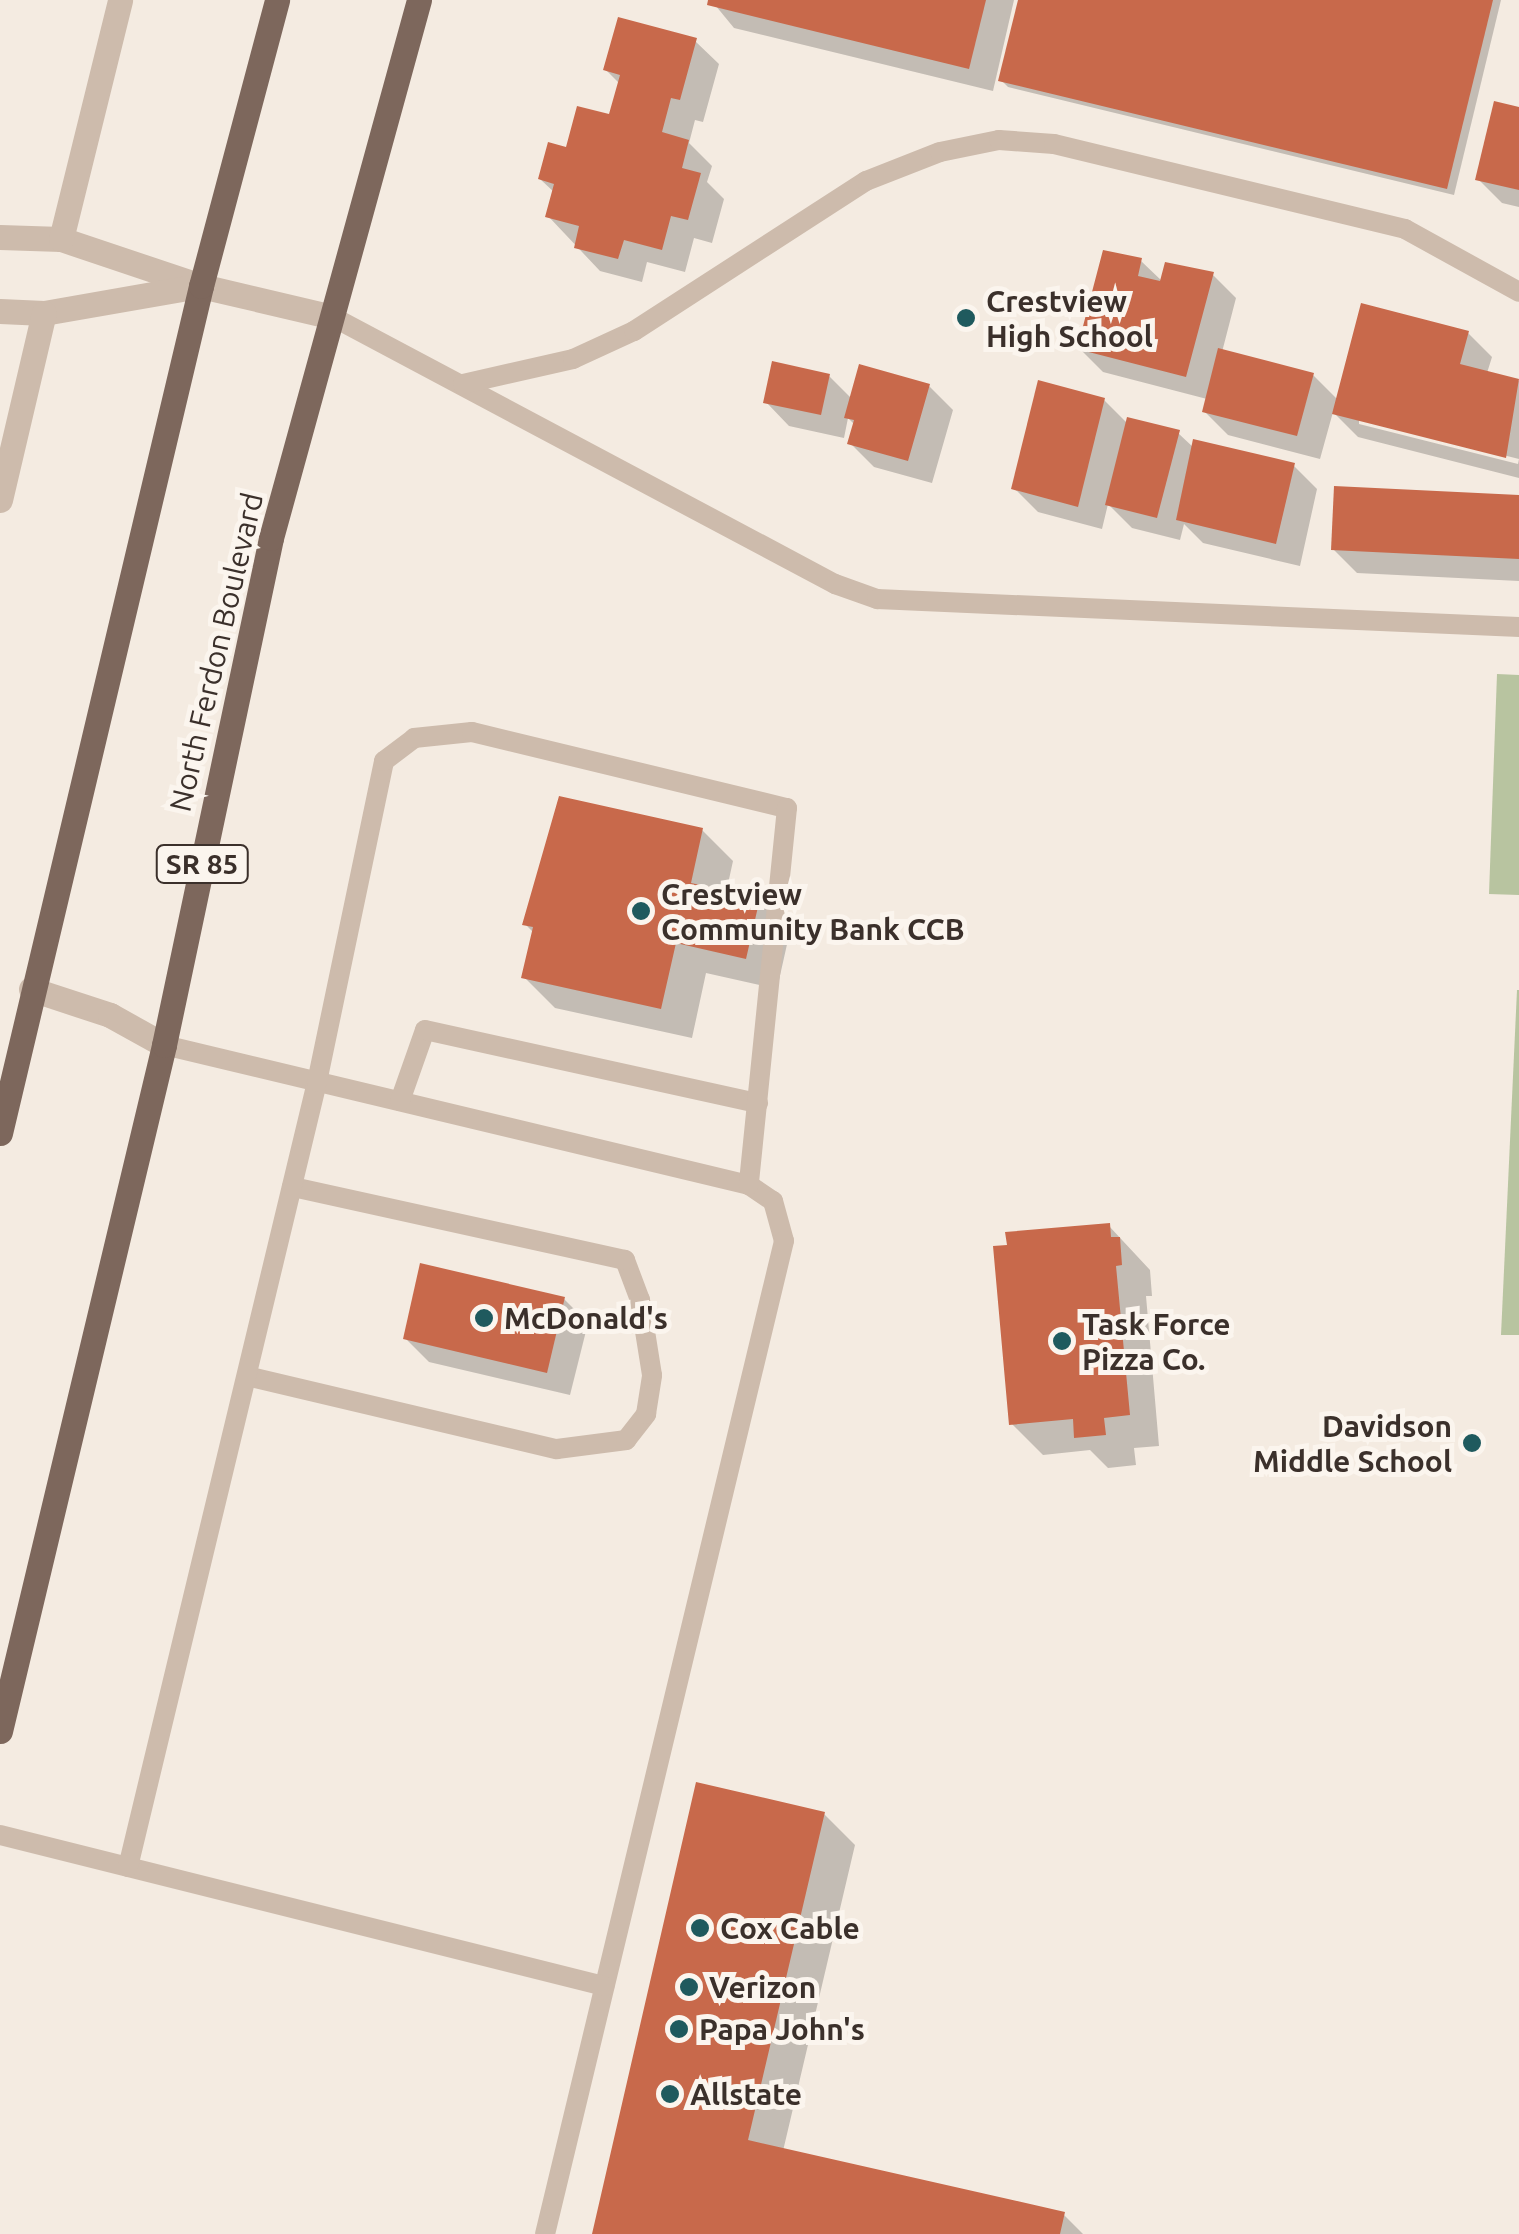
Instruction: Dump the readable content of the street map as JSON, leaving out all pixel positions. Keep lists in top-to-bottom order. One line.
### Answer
{"streets":{"main road":["North Ferdon Boulevard","SR 85"]},"places":["Crestview High School","Crestview Community Bank CCB","McDonald's","Task Force Pizza Co.","Davidson Middle School","Cox Cable","Verizon","Papa John's","Allstate"]}
